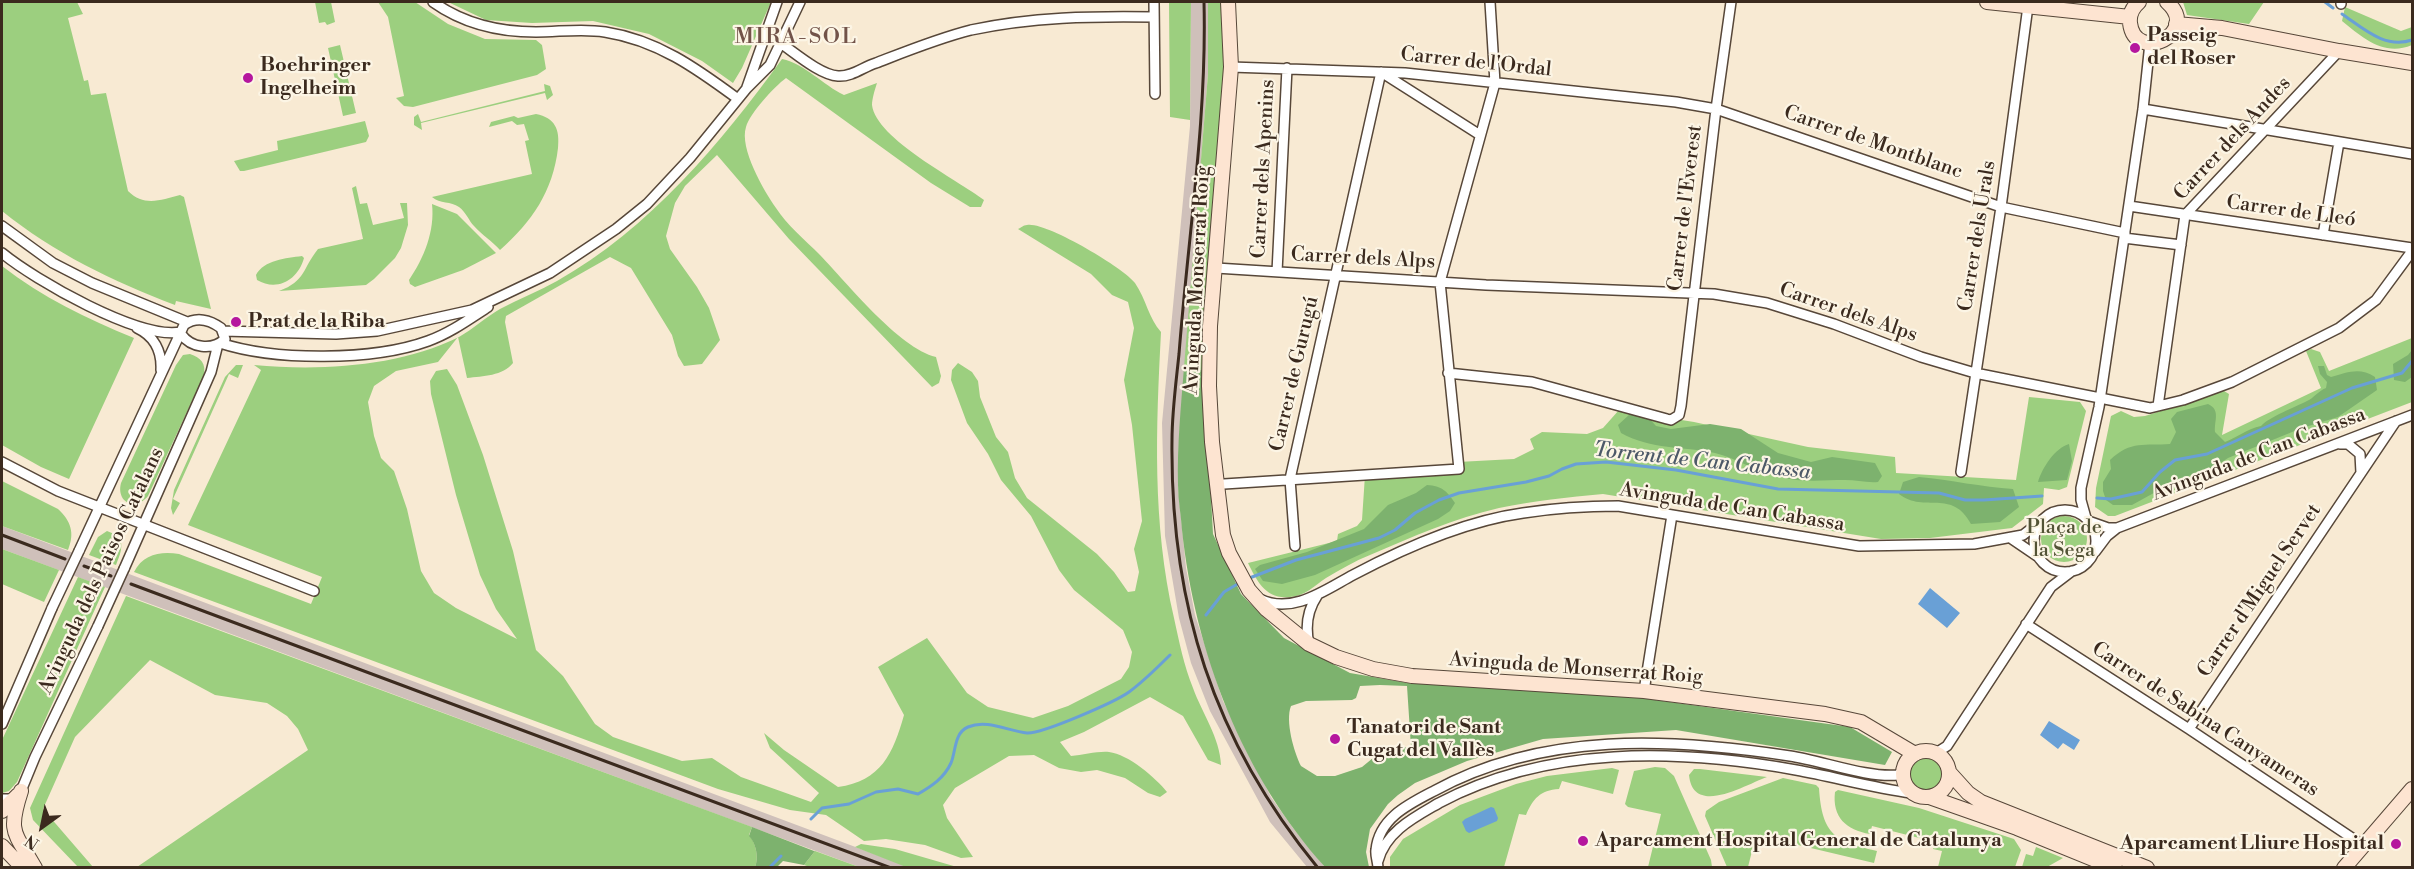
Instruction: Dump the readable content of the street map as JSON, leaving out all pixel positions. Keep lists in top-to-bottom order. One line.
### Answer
{"streets":{"street":["Carrer de l'Ordal","Carrer dels Andes","Carrer de Montblanc","Carrer dels Apenins","Carrer de l'Everest","Carrer de Lleó","Carrer dels Urals","Carrer dels Alps","Avinguda Monserrat Roig","Carrer de Gurugú","Avinguda de Can Cabassa","Avinguda dels Països Catalans","Carrer d'Miguel Servet","Avinguda de Monserrat Roig","Carrer de Sabina Canyameras"]},"crossings":[["Carrer de l'Ordal","Carrer de Montblanc"],["Carrer de l'Ordal","Carrer dels Apenins"],["Carrer de l'Ordal","Carrer de l'Everest"],["Carrer de l'Ordal","Avinguda Monserrat Roig"],["Carrer de l'Ordal","Carrer de Gurugú"],["Carrer dels Andes","Carrer de Montblanc"],["Carrer dels Andes","Carrer de Lleó"],["Carrer dels Andes","Carrer dels Alps"],["Carrer de Montblanc","Carrer de l'Everest"],["Carrer de Montblanc","Carrer dels Urals"],["Carrer dels Apenins","Carrer dels Alps"],["Carrer de l'Everest","Carrer dels Alps"],["Carrer de Lleó","Carrer dels Alps"],["Carrer dels Urals","Carrer dels Alps"],["Carrer dels Alps","Avinguda Monserrat Roig"],["Carrer dels Alps","Carrer de Gurugú"],["Avinguda Monserrat Roig","Avinguda de Can Cabassa"],["Avinguda Monserrat Roig","Avinguda de Monserrat Roig"],["Avinguda de Can Cabassa","Carrer d'Miguel Servet"],["Avinguda de Can Cabassa","Avinguda de Monserrat Roig"],["Carrer d'Miguel Servet","Carrer de Sabina Canyameras"]],"districts":["MIRA-SOL"],"water":["Torrent de Can Cabassa"],"parks":["Plaça de la Sega"],"places":["Passeig del Roser","Boehringer Ingelheim","Prat de la Riba","Tanatori de Sant Cugat del Vallès","Aparcament Hospital General de Catalunya","Aparcament Lliure Hospital"],"north":"bottom left"}
